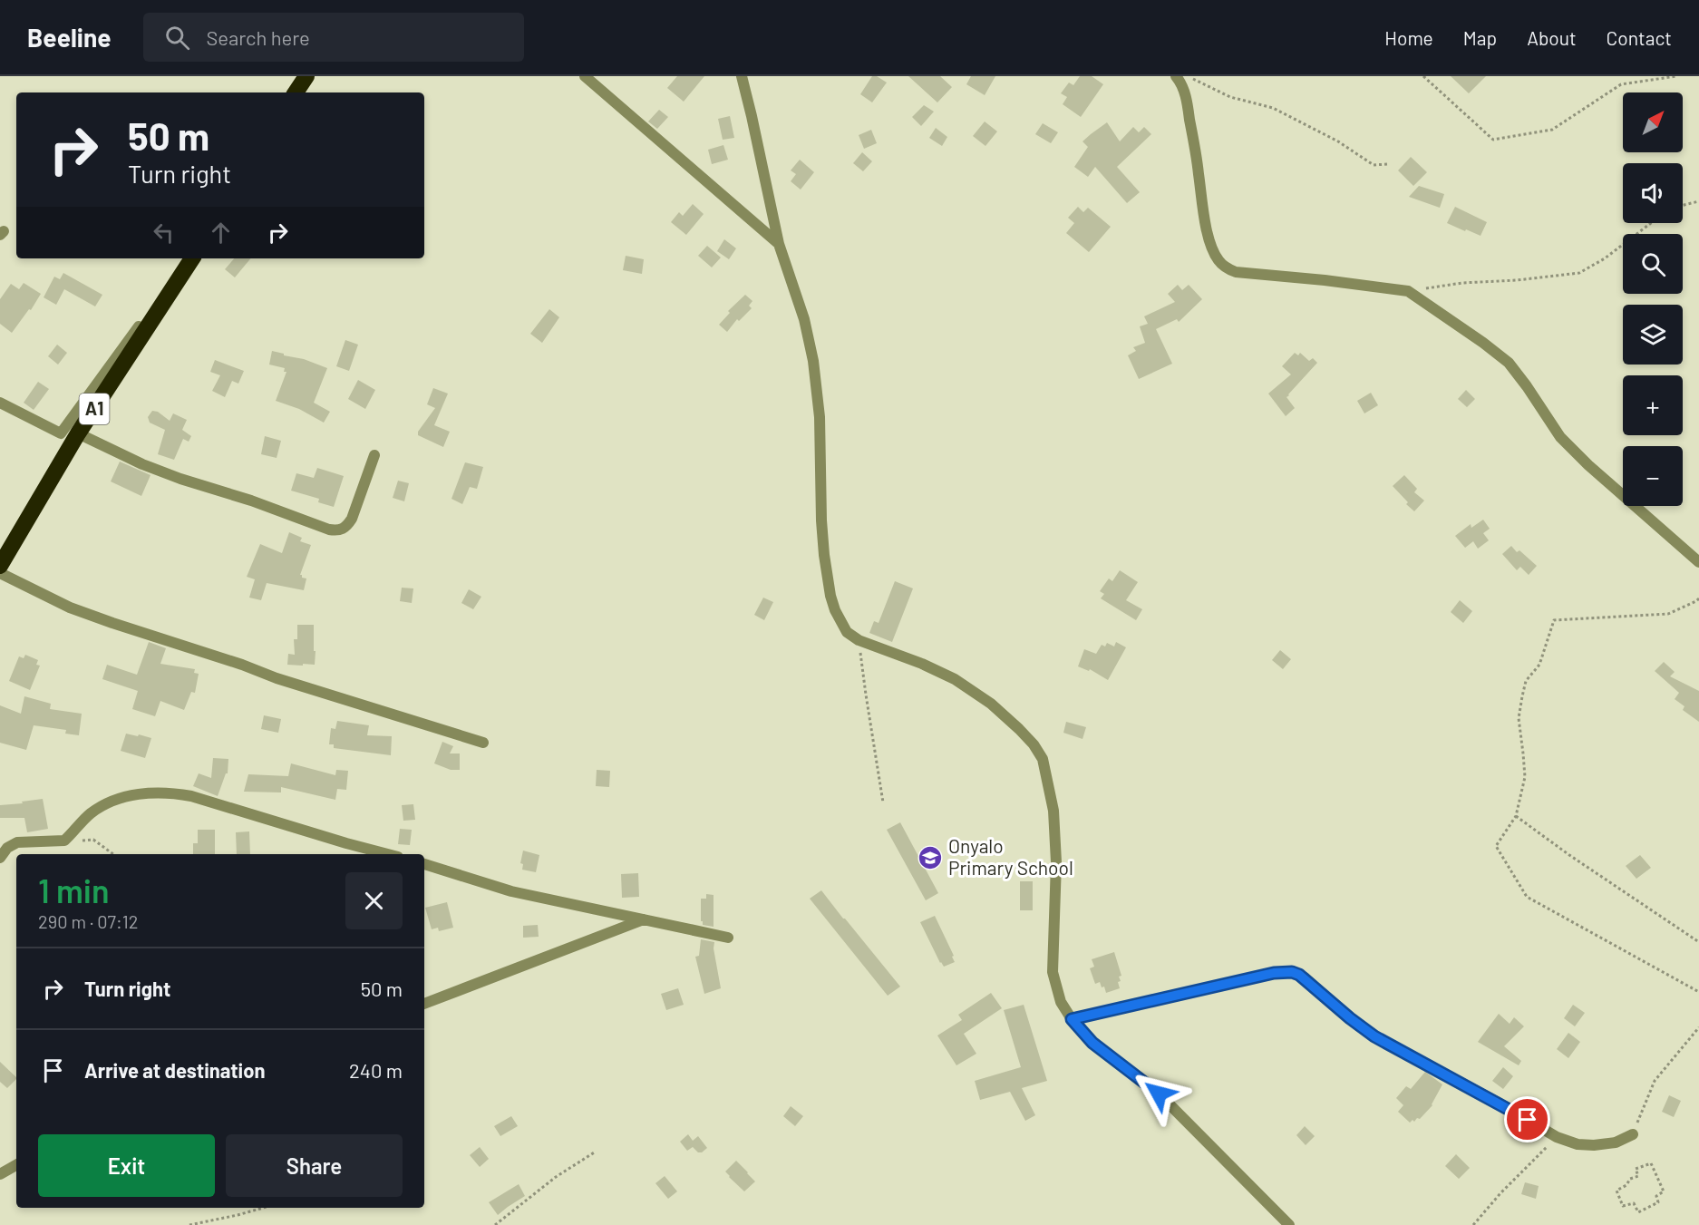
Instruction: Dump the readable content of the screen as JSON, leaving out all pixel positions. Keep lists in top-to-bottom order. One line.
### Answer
{"streets":{"highway":["A1"]},"places":{"school or university":["Onyalo Primary School"]},"north":"top right","page":{"header":"Beeline","search":"Search here","nav":["Home","Map","About","Contact"],"map_buttons":["+","−"],"turn":["50 m","Turn right"],"heading":["1 min","290 m · 07:12"],"list":[{"name":"Turn right","value":"50 m"},{"name":"Arrive at destination","value":"240 m"}],"buttons":["Exit","Share"]}}
